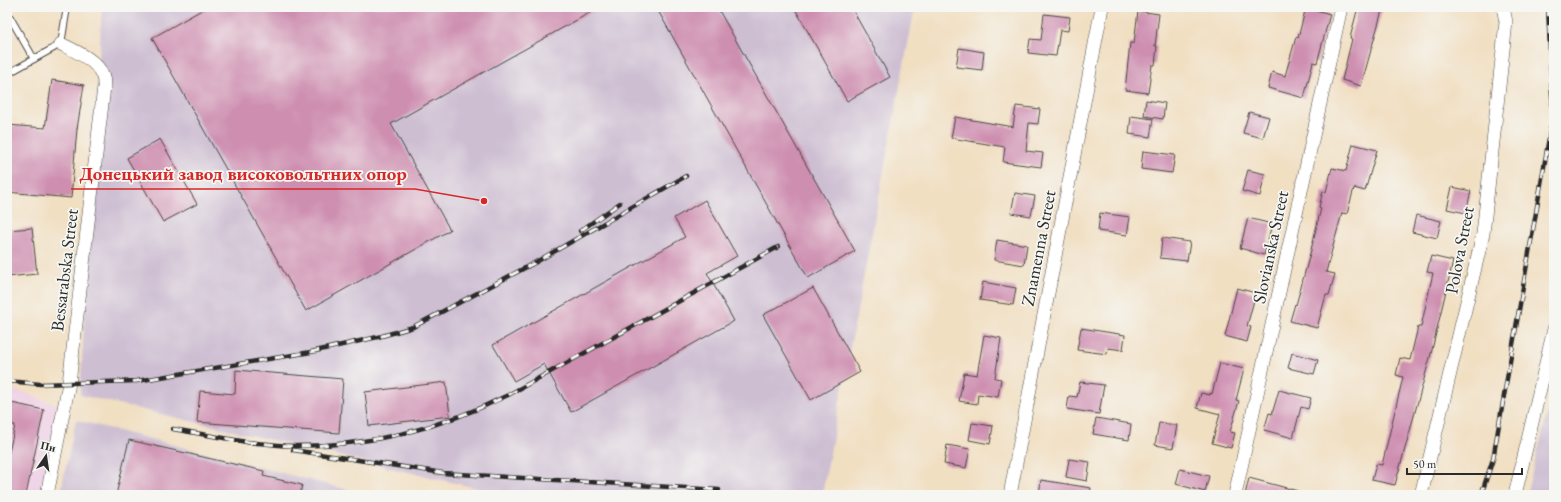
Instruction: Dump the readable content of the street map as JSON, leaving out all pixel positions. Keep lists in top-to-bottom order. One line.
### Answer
{"streets":{"street":["Slovianska Street","Znamenna Street","Polova Street","Bessarabska Street"]},"places":["Донецький завод високовольтних опор"],"scale_bar":"50 m","north":"top"}
